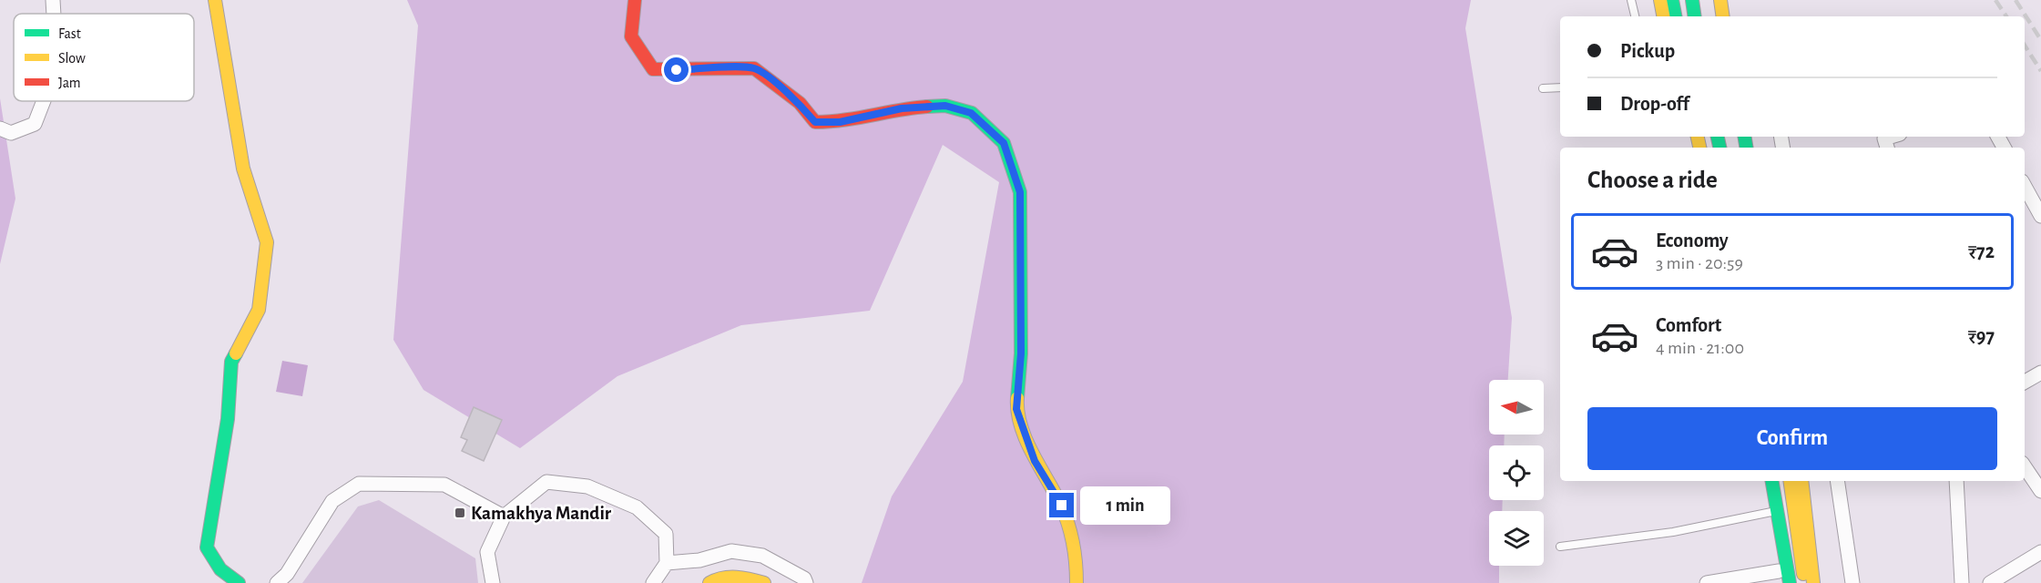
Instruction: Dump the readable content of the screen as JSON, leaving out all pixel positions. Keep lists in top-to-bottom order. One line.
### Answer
{"places":{"transit":["Kamakhya Mandir"]},"legend":["Fast","Slow","Jam"],"north":"left","page":{"banner":["Pickup","Drop-off"],"heading":"Choose a ride","list":[{"name":"Economy","note":"3 min · 20:59","value":"₹72"},{"name":"Comfort","note":"4 min · 21:00","value":"₹97"}],"buttons":"Confirm","bubble":"1 min"}}
